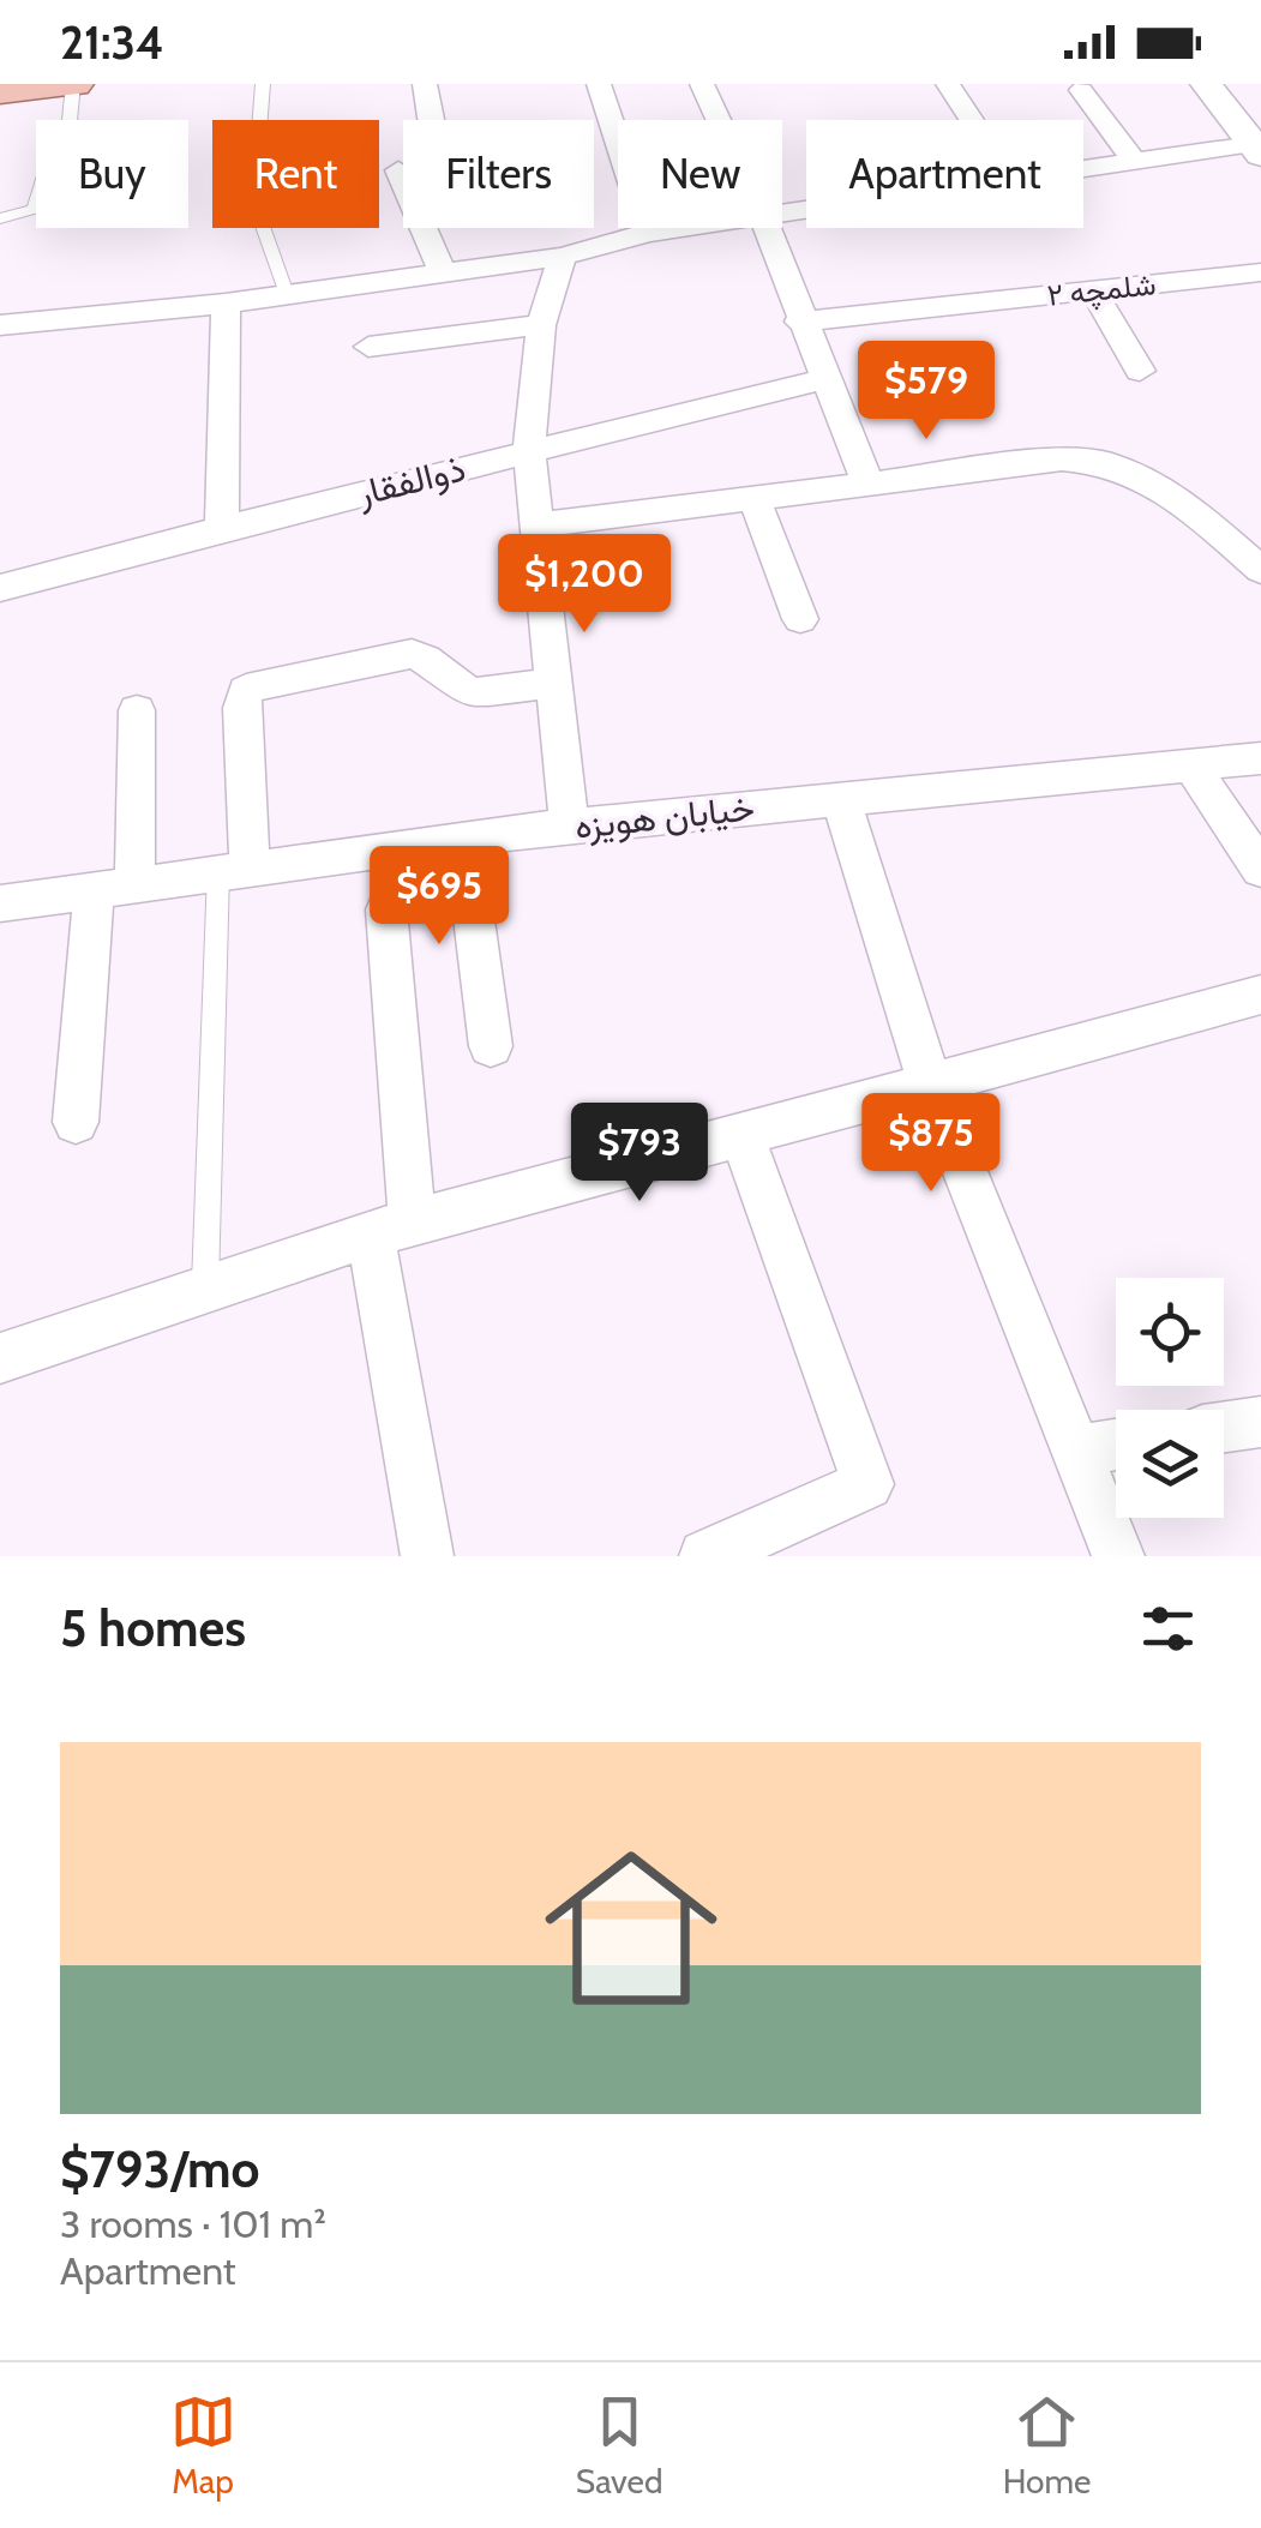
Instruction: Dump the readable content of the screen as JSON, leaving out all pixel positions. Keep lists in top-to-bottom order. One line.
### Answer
{"streets":{"street":["شلمچه ۲","ذوالفقار","خیابان هویزه"]},"page":{"status":"21:34","chip":["Buy","Rent","Filters","New","Apartment"],"price":["$579","$1,200","$695","$875","$793"],"heading":"5 homes","list":[{"name":"$793/mo","note":"3 rooms · 101 m² · Apartment"}],"tabs":["Map","Saved","Home"]}}
